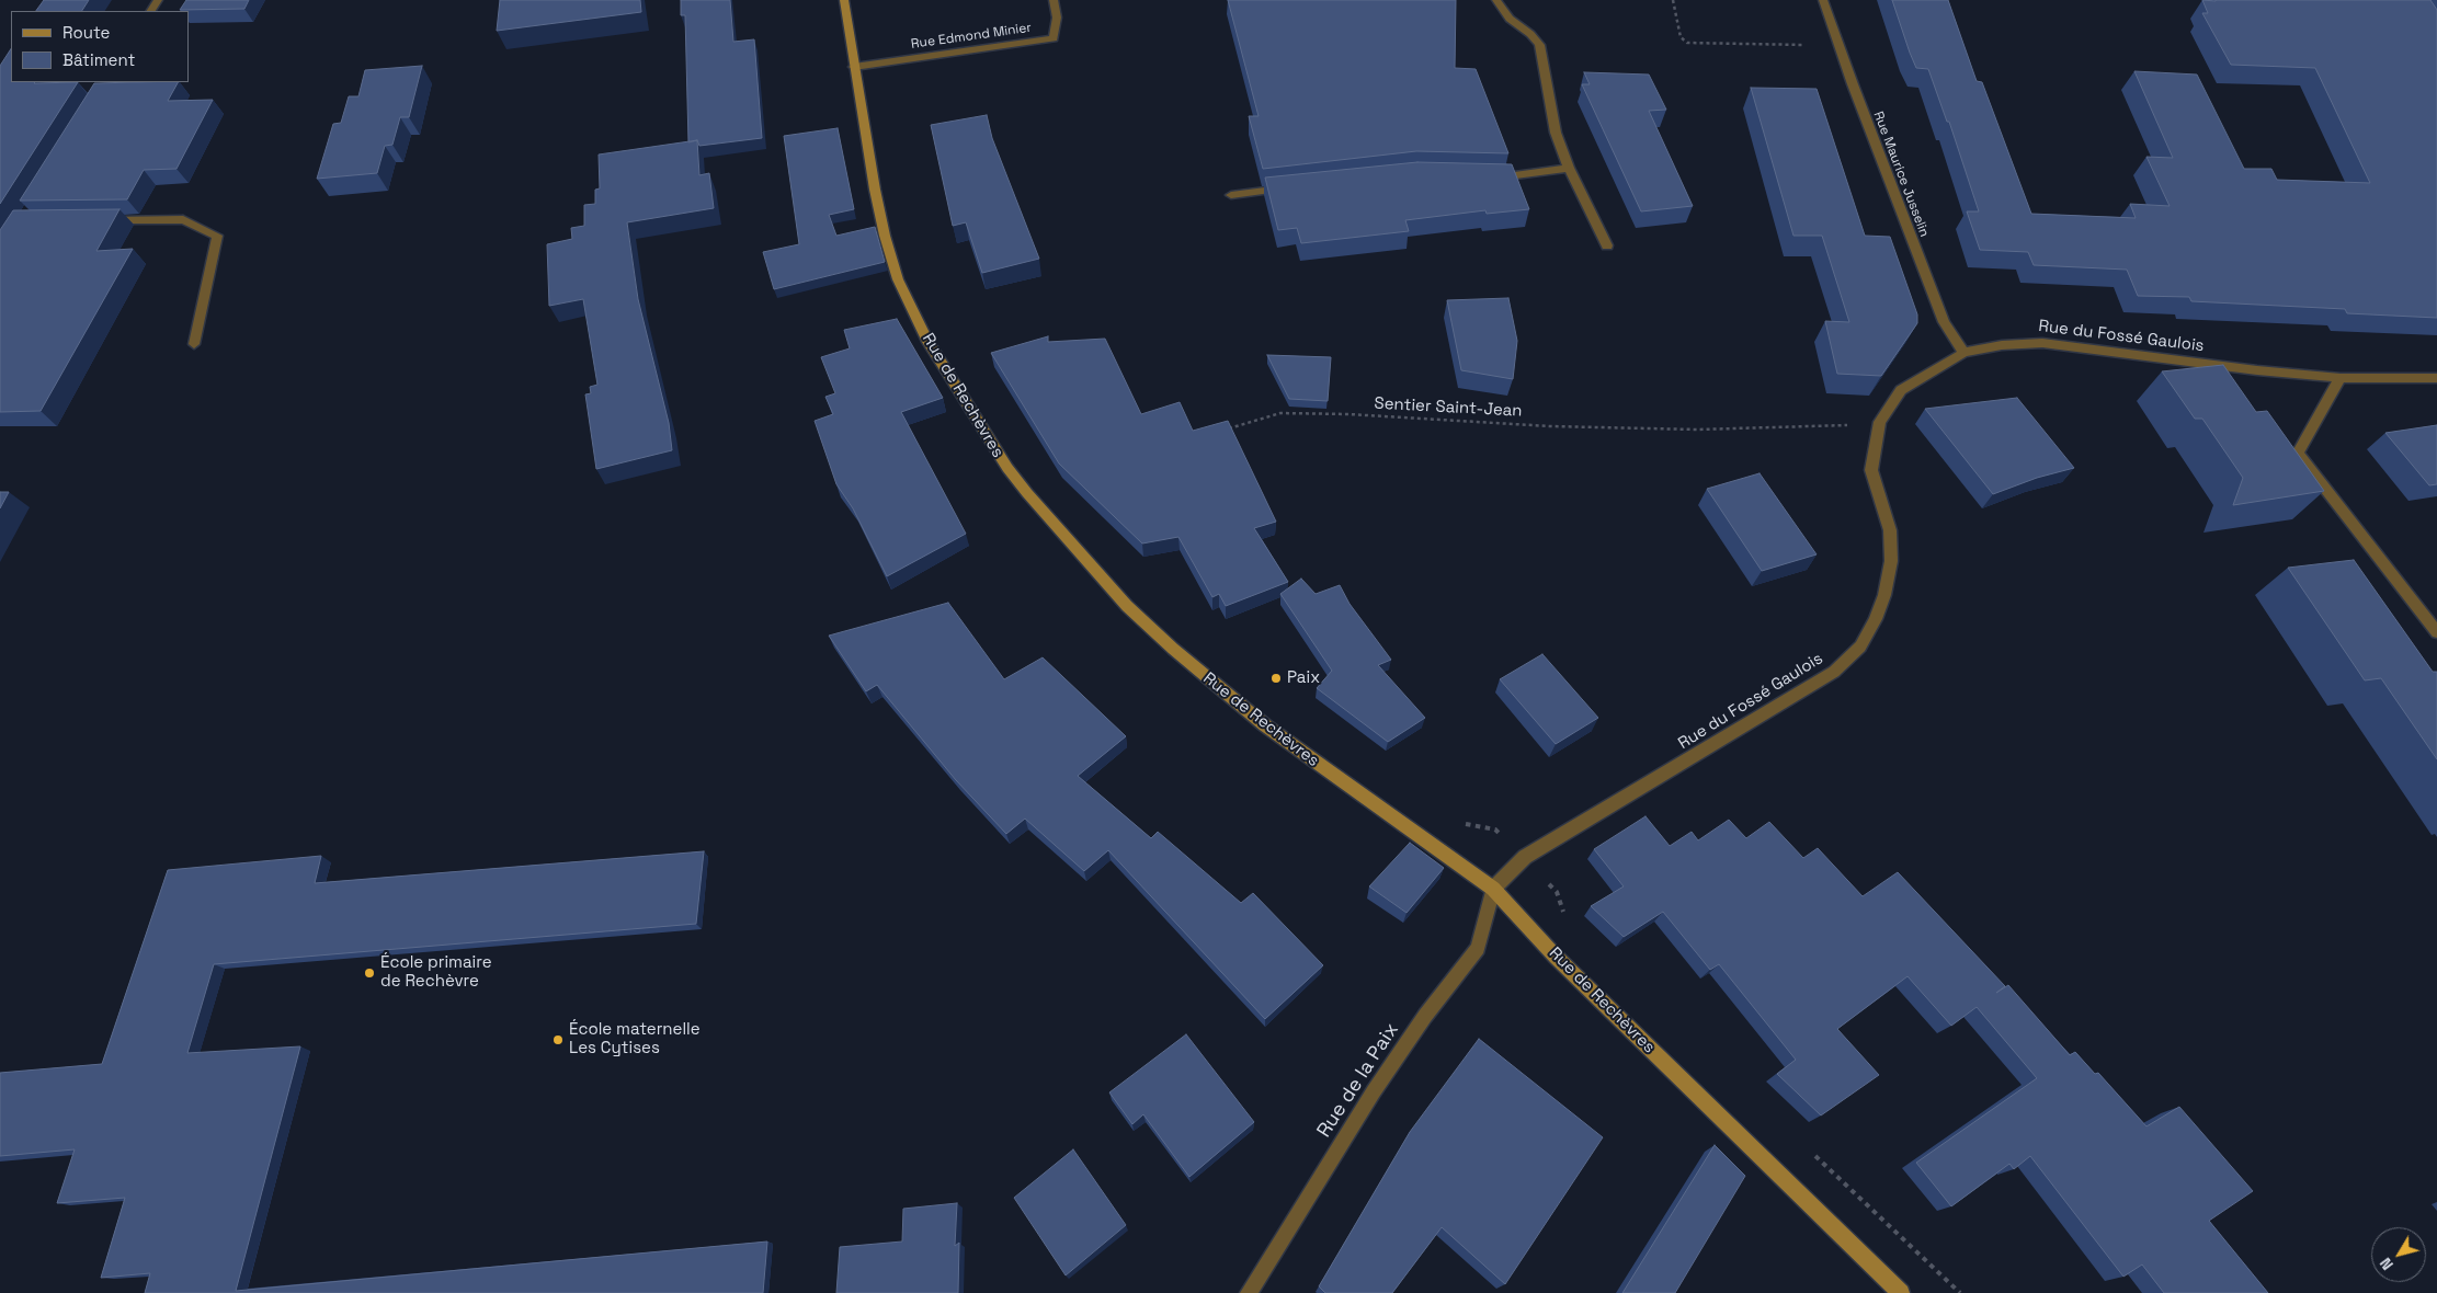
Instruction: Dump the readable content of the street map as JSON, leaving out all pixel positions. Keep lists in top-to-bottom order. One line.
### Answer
{"streets":{"street":["Rue Edmond Minier","Rue Maurice Jusselin","Rue du Fossé Gaulois","Rue de Rechèvres","Rue de la Paix"],"path":["Sentier Saint-Jean"]},"crossings":[["Rue Edmond Minier","Rue de Rechèvres"],["Rue Maurice Jusselin","Rue du Fossé Gaulois"],["Rue du Fossé Gaulois","Rue de Rechèvres"],["Rue du Fossé Gaulois","Sentier Saint-Jean"],["Rue du Fossé Gaulois","Rue de la Paix"],["Rue de Rechèvres","Rue de la Paix"]],"places":["Paix","École primaire de Rechèvre","École maternelle Les Cytises"],"legend":["Route","Bâtiment"],"north":"bottom left"}
